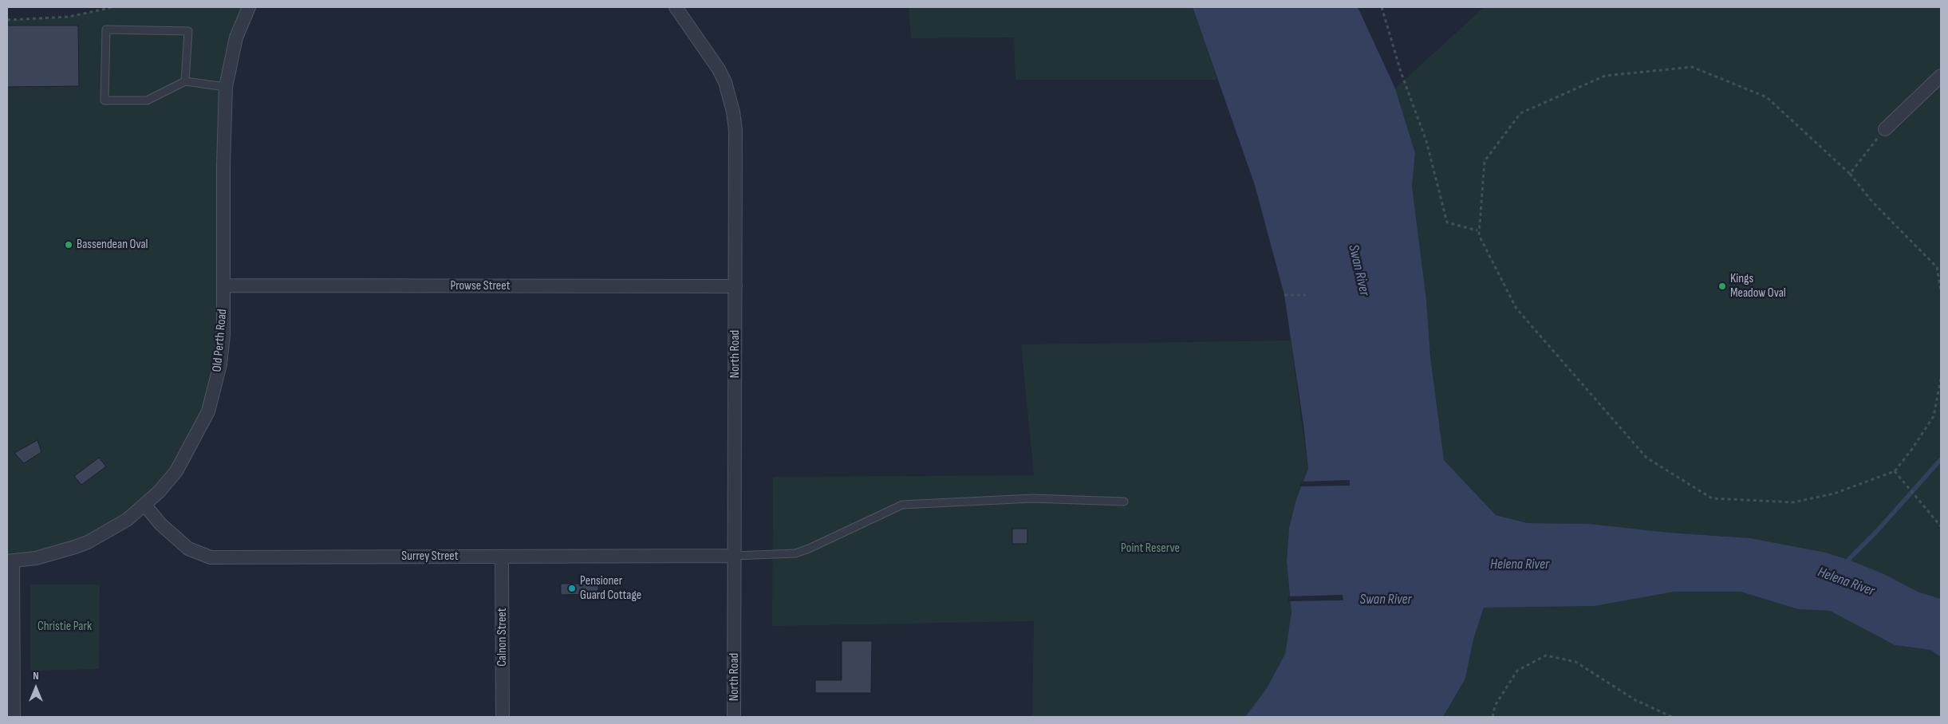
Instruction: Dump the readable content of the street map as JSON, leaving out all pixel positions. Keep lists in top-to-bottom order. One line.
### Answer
{"streets":{"street":["Prowse Street","Old Perth Road","North Road","Surrey Street","Calnon Street"]},"crossings":[["Prowse Street","Old Perth Road"],["Prowse Street","North Road"],["Old Perth Road","Surrey Street"],["North Road","Surrey Street"],["Surrey Street","Calnon Street"]],"water":["Swan River","Helena River"],"parks":["Point Reserve","Christie Park"],"places":["Bassendean Oval","Kings Meadow Oval","Pensioner Guard Cottage"],"north":"top"}
